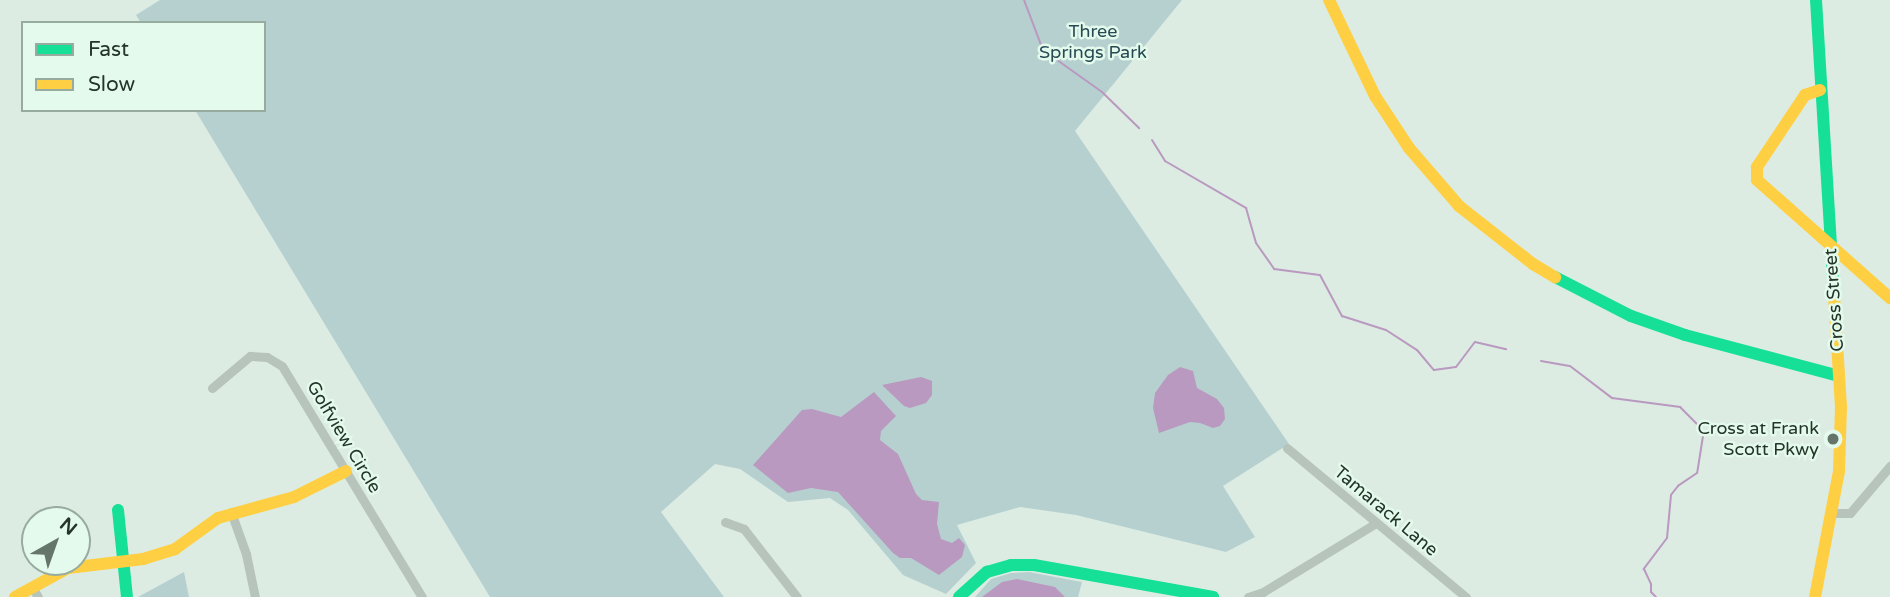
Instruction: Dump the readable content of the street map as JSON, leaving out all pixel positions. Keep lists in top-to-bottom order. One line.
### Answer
{"streets":{"main road":["Cross Street"],"street":["Golfview Circle","Tamarack Lane"]},"parks":["Three Springs Park"],"places":["Cross at Frank Scott Pkwy"],"legend":["Fast","Slow"],"north":"top right"}
